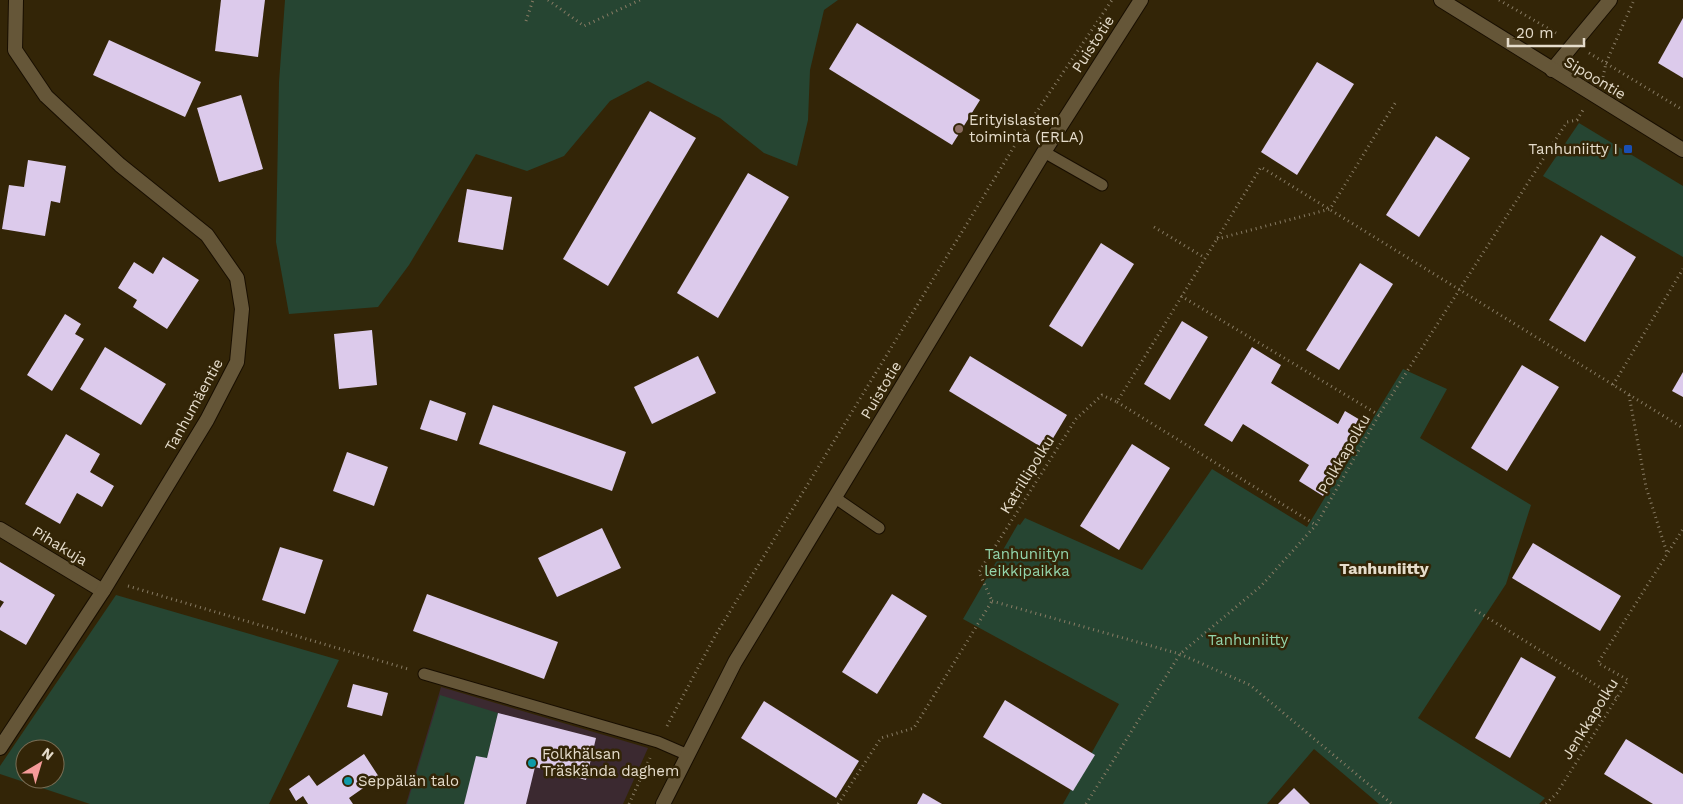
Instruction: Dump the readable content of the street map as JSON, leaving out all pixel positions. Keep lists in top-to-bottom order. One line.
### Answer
{"streets":{"street":["Puistotie","Sipoontie","Tanhumäentie","Pihakuja"],"path":["Polkkapolku","Katrillipolku","Jenkkapolku"]},"crossings":[["Sipoontie","Polkkapolku"],["Tanhumäentie","Pihakuja"]],"districts":["Tanhuniitty"],"parks":["Tanhuniityn leikkipaikka","Tanhuniitty"],"places":{"other":["Erityislasten toiminta (ERLA)","Folkhälsan Träskända daghem","Seppälän talo"],"transit":["Tanhuniitty I"]},"scale_bar":"20 m","north":"top right"}
